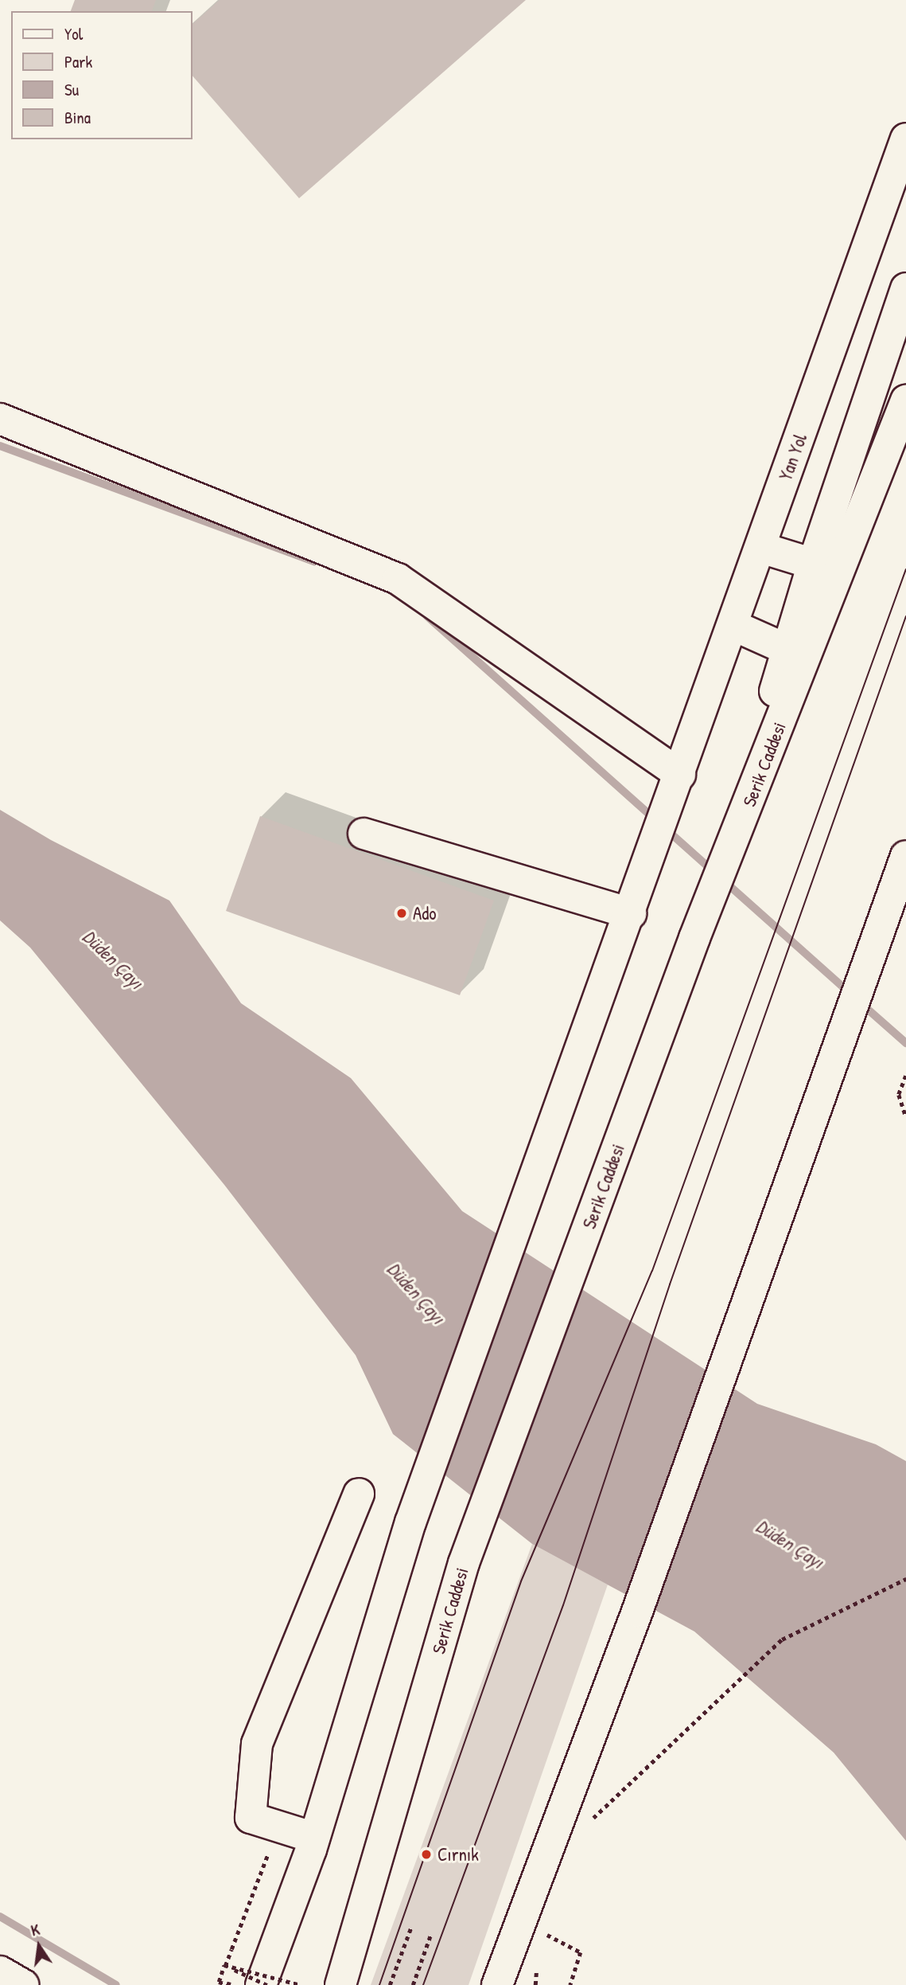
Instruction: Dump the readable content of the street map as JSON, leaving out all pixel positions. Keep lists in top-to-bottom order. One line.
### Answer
{"streets":{"main road":["Yan Yol","Serik Caddesi"]},"water":["Düden Çayı"],"places":["Ado","Cırnık"],"legend":["Yol","Park","Su","Bina"],"north":"top"}
